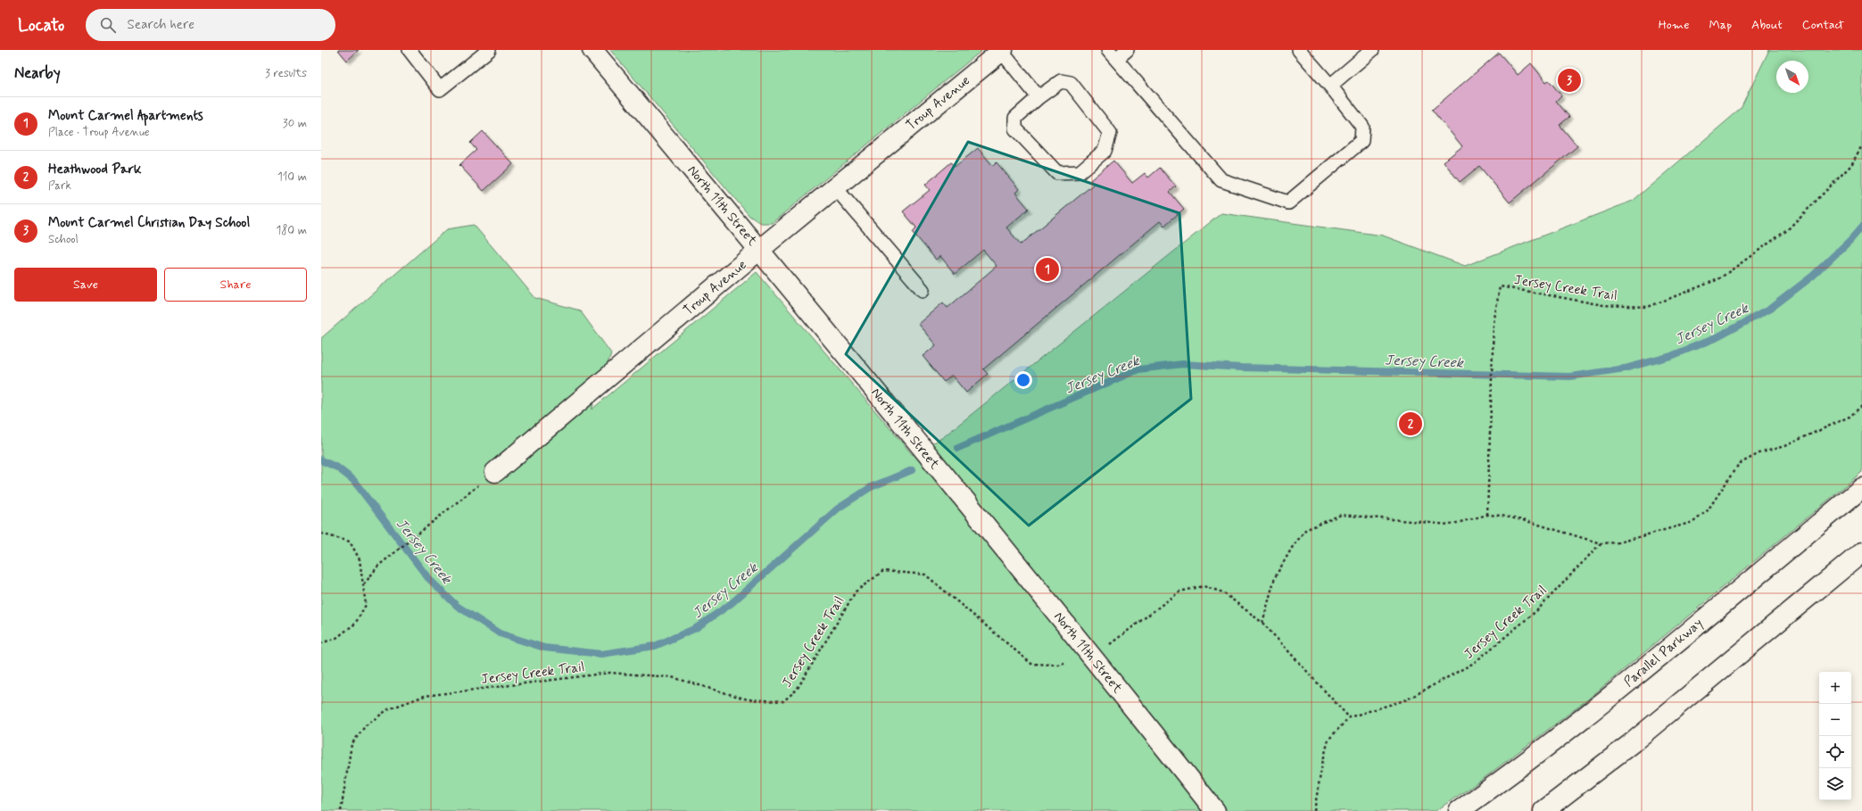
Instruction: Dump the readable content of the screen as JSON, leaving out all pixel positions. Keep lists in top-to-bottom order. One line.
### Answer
{"streets":{"street":["Troup Avenue","North 11th Street","Parallel Parkway"],"path":["Jersey Creek Trail"]},"crossings":[["Troup Avenue","North 11th Street"],["North 11th Street","Jersey Creek Trail"]],"water":["Jersey Creek"],"north":"bottom right","page":{"header":"Locato","search":"Search here","nav":["Home","Map","About","Contact"],"heading":["Nearby","3 results"],"pins":["3","1","2"],"list":[{"mark":"1","name":"Mount Carmel Apartments","note":"Place · Troup Avenue","value":"30 m"},{"mark":"2","name":"Heathwood Park","note":"Park","value":"110 m"},{"mark":"3","name":"Mount Carmel Christian Day School","note":"School","value":"180 m"}],"buttons":["Save","Share"],"map_buttons":["+","−"]}}
